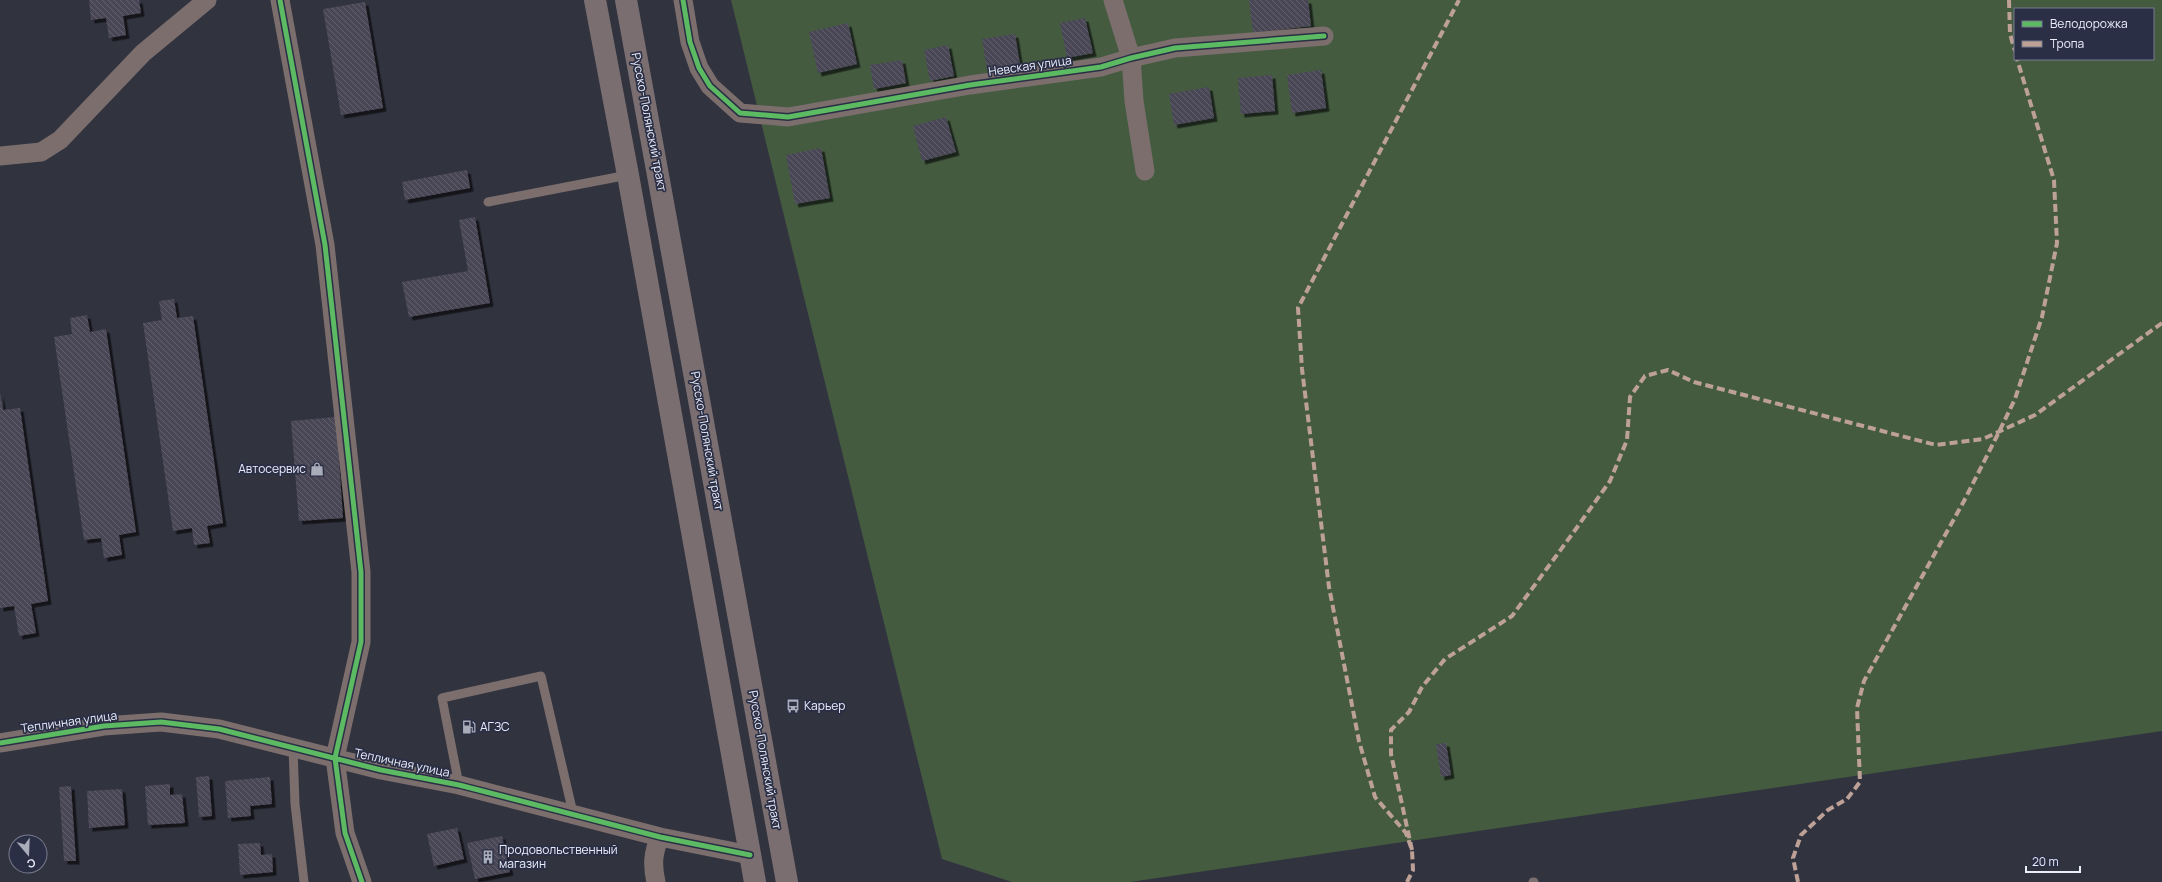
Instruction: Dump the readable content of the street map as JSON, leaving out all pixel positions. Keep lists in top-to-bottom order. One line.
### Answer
{"streets":{"main road":["Русско-Полянский тракт"],"street":["Невская улица","Тепличная улица"]},"places":{"shop":["Автосервис"],"bus stop":["Карьер"],"fuel station":["АГЗС"],"building":["Продовольственный магазин"]},"legend":["Велодорожка","Тропа"],"scale_bar":"20 m","north":"bottom"}
